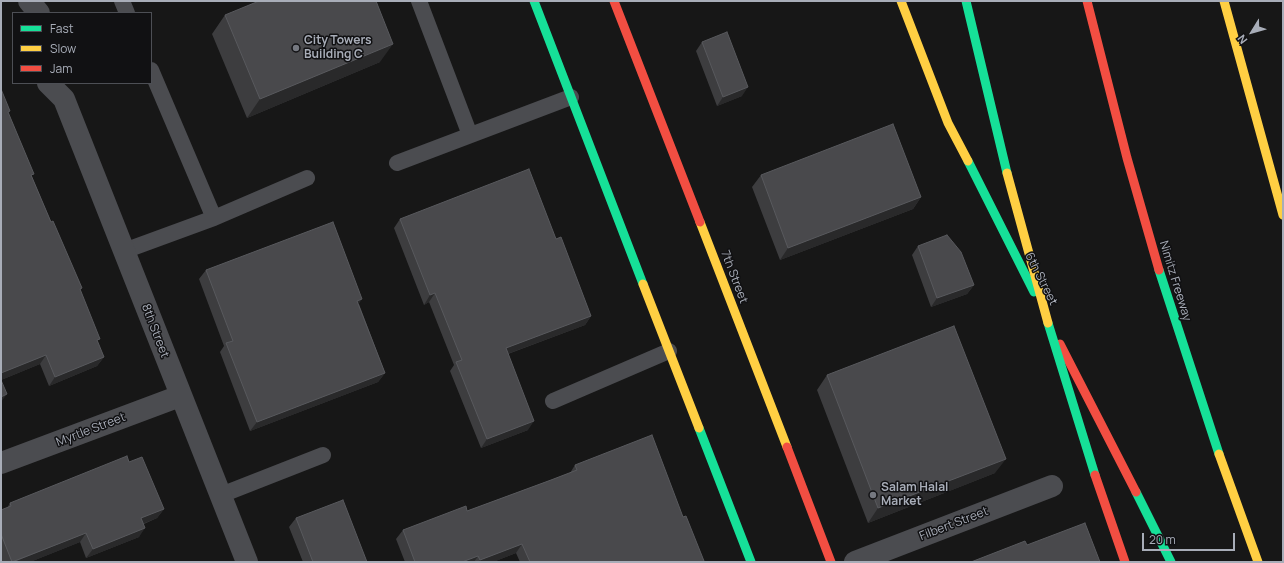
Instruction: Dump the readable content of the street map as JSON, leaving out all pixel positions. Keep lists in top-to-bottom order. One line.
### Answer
{"streets":{"main road":["7th Street","6th Street","Nimitz Freeway"],"street":["8th Street","Myrtle Street","Filbert Street"]},"crossings":[["8th Street","Myrtle Street"]],"places":["City Towers Building C","Salam Halal Market"],"legend":["Fast","Slow","Jam"],"scale_bar":"20 m","north":"bottom left"}
